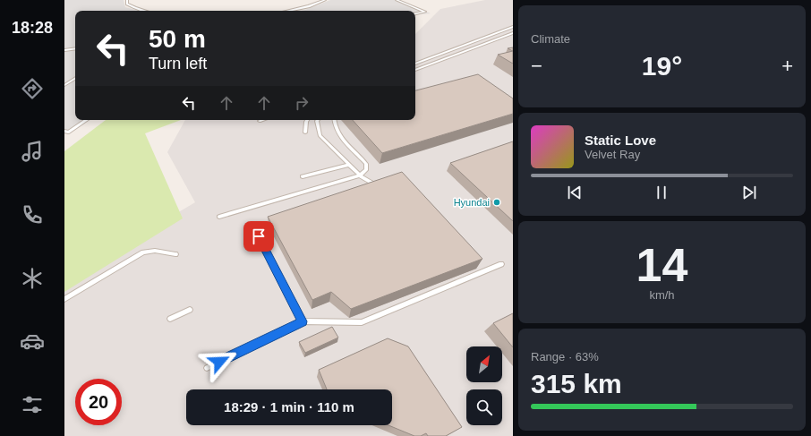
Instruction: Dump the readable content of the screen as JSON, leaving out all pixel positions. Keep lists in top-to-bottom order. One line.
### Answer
{"places":["Hyundai"],"north":"top right","page":{"tabs":"18:28","tile":["Climate",["14","km/h"],["Range · 63%","315 km"]],"turn":["50 m","Turn left"],"heat":["−","19°","+"],"song":["Static Love","Velvet Ray"],"limit":"20","trip":"18:29 · 1 min · 110 m"}}
